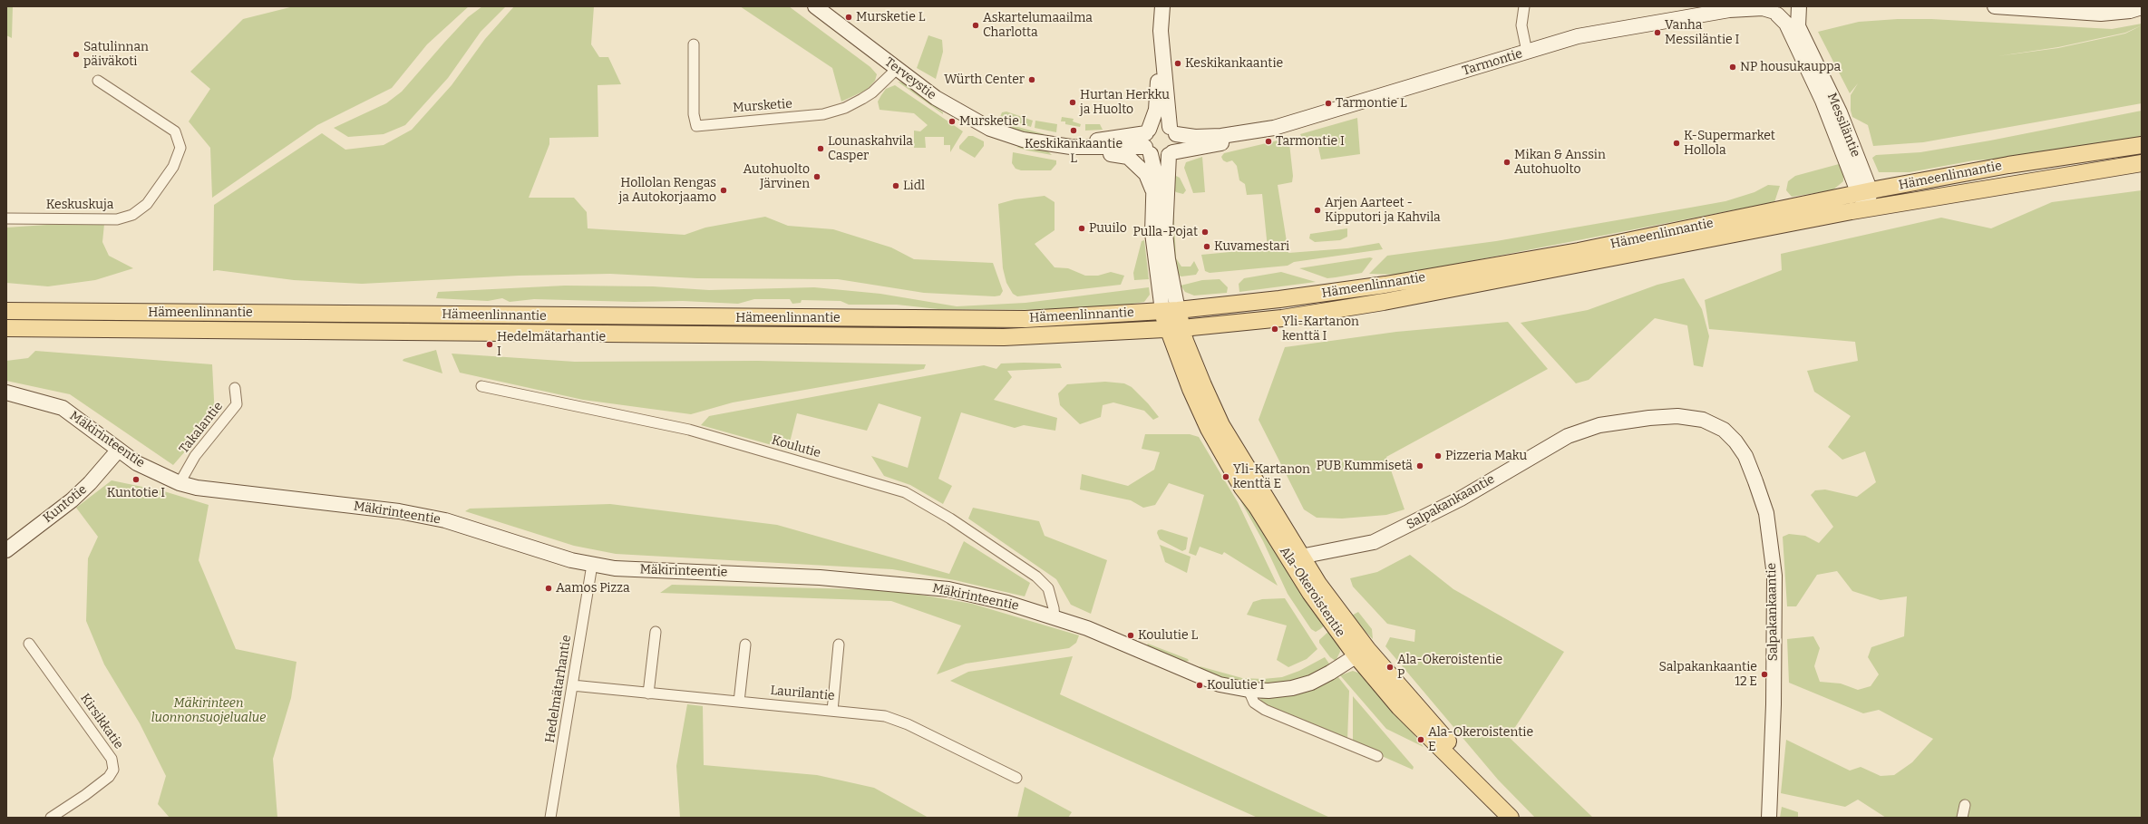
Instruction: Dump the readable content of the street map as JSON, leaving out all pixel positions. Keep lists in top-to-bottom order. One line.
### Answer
{"streets":{"main road":["Hämeenlinnantie","Ala-Okeroistentie"],"street":["Tarmontie","Terveystie","Mursketie","Messiläntie","Keskuskuja","Takalantie","Mäkirinteentie","Koulutie","Salpakankaantie","Kuntotie","Hedelmätarhantie","Laurilantie","Kirsikkatie"]},"crossings":[["Tarmontie","Terveystie"],["Tarmontie","Messiläntie"],["Terveystie","Mursketie"],["Messiläntie","Hämeenlinnantie"],["Hämeenlinnantie","Ala-Okeroistentie"],["Takalantie","Mäkirinteentie"],["Mäkirinteentie","Koulutie"],["Mäkirinteentie","Kuntotie"],["Mäkirinteentie","Ala-Okeroistentie"],["Mäkirinteentie","Hedelmätarhantie"],["Salpakankaantie","Ala-Okeroistentie"],["Hedelmätarhantie","Laurilantie"]],"parks":["Mäkirinteen luonnonsuojelualue"],"places":["Mursketie L","Askartelumaailma Charlotta","Vanha Messiläntie I","Satulinnan päiväkoti","Keskikankaantie","NP housukauppa","Würth Center","Hurtan Herkku ja Huolto","Tarmontie L","Mursketie I","Keskikankaantie L","Tarmontie I","K-Supermarket Hollola","Lounaskahvila Casper","Mikan & Anssin Autohuolto","Autohuolto Järvinen","Lidl","Hollolan Rengas ja Autokorjaamo","Arjen Aarteet - Kipputori ja Kahvila","Puuilo","Pulla-Pojat","Kuvamestari","Yli-Kartanon kenttä I","Hedelmätarhantie I","Pizzeria Maku","PUB Kummisetä","Yli-Kartanon kenttä E","Kuntotie I","Aamos Pizza","Koulutie L","Ala-Okeroistentie P","Salpakankaantie 12 E","Koulutie I","Ala-Okeroistentie E"]}
